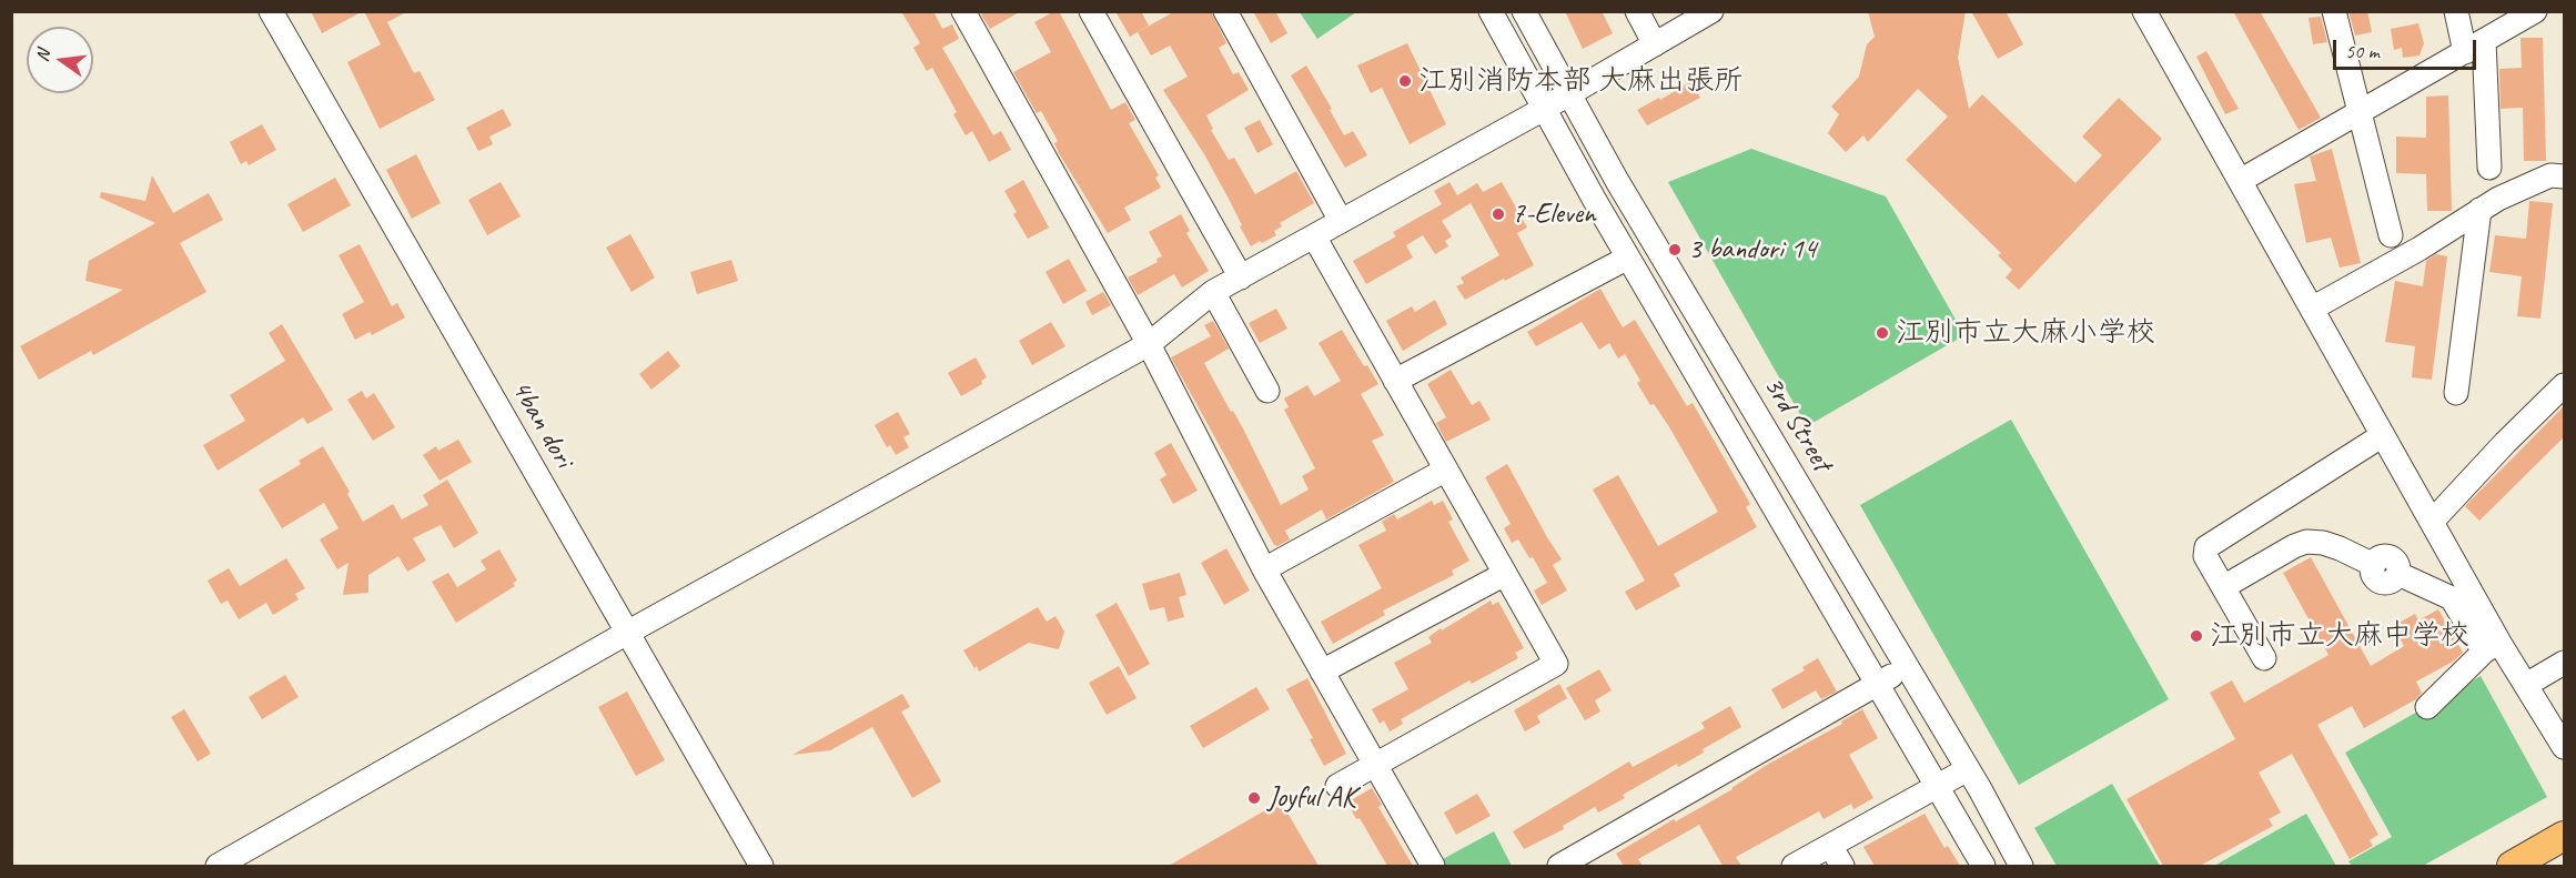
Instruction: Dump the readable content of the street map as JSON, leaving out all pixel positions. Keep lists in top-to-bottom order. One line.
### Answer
{"streets":{"street":["4ban dori","3rd Street"]},"places":["江別消防本部 大麻出張所","7-Eleven","3 bandori 14","江別市立大麻小学校","江別市立大麻中学校","Joyful AK"],"scale_bar":"50 m","north":"left"}
